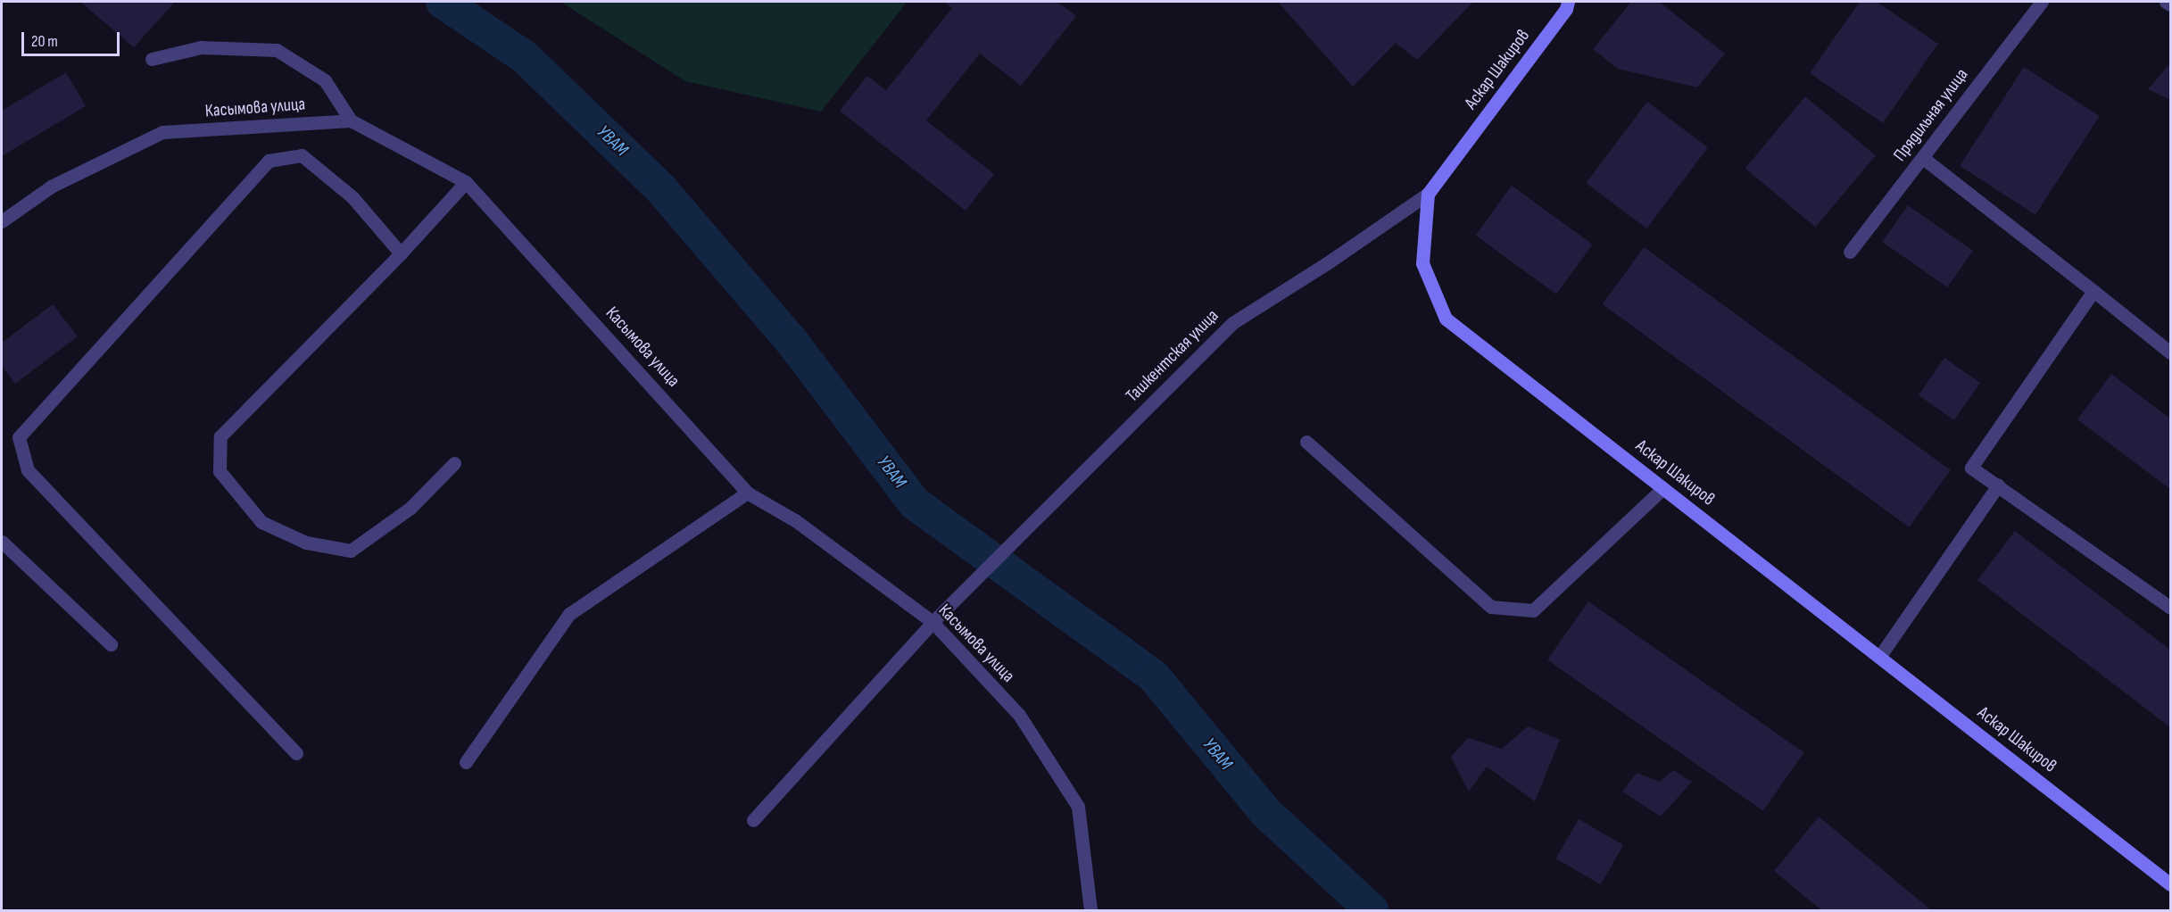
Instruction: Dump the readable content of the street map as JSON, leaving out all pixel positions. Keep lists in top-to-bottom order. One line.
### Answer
{"streets":{"main road":["Аскар Шакиров"],"street":["Касымова улица","Прядильная улица","Ташкентская улица"]},"crossings":[["Аскар Шакиров","Ташкентская улица"],["Касымова улица","Ташкентская улица"]],"water":["УВАМ"],"scale_bar":"20 m"}
